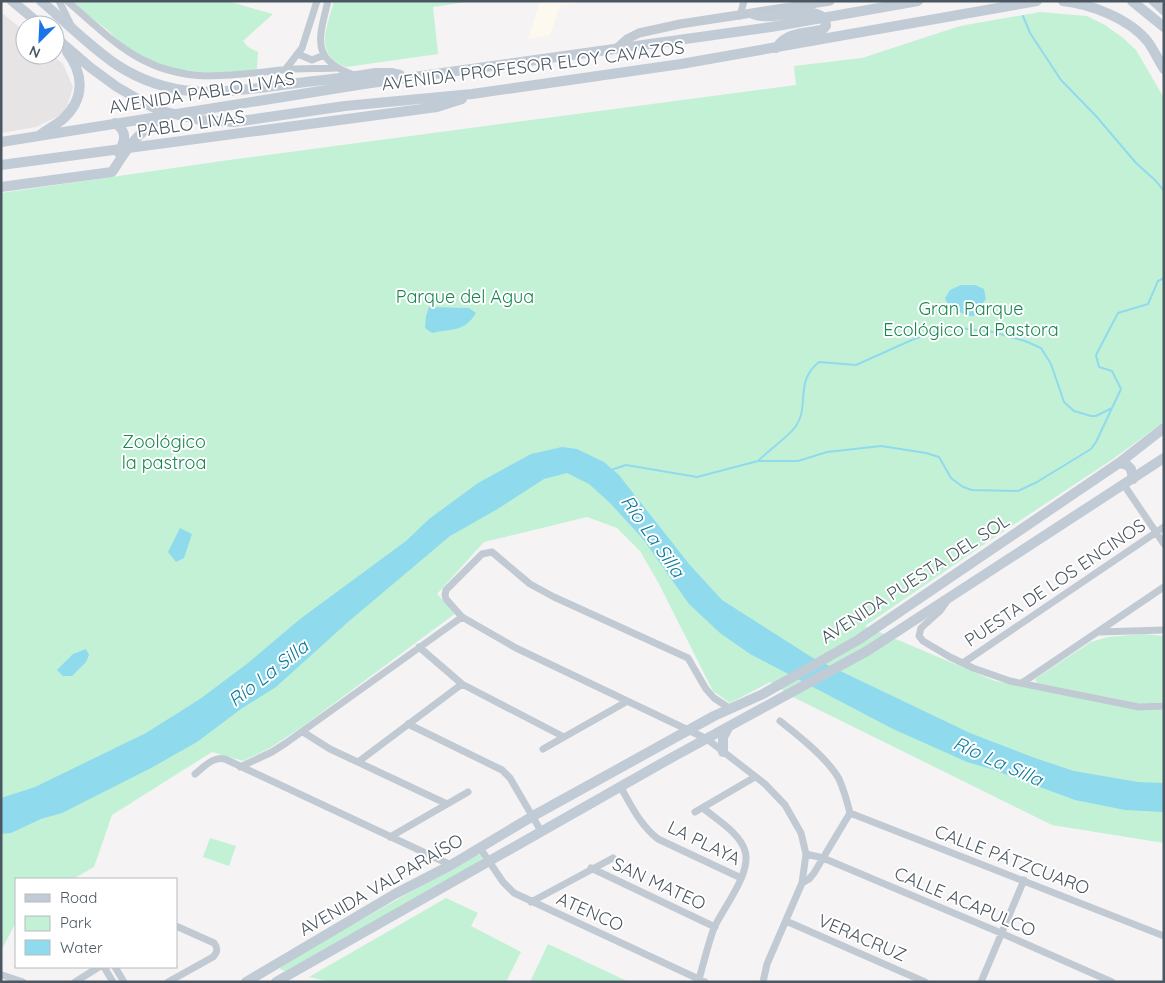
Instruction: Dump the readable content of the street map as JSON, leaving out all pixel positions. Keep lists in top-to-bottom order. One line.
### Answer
{"streets":{"main road":["AVENIDA PROFESOR ELOY CAVAZOS","AVENIDA PABLO LIVAS","PABLO LIVAS","AVENIDA PUESTA DEL SOL","AVENIDA VALPARAÍSO"],"street":["PUESTA DE LOS ENCINOS","LA PLAYA","CALLE PÁTZCUARO","SAN MATEO","CALLE ACAPULCO","ATENCO","VERACRUZ"]},"crossings":[["AVENIDA PROFESOR ELOY CAVAZOS","AVENIDA PABLO LIVAS"],["AVENIDA PROFESOR ELOY CAVAZOS","PABLO LIVAS"],["AVENIDA PUESTA DEL SOL","LA PLAYA"],["AVENIDA PUESTA DEL SOL","AVENIDA VALPARAÍSO"],["LA PLAYA","AVENIDA VALPARAÍSO"],["AVENIDA VALPARAÍSO","ATENCO"]],"water":["Río La Silla"],"parks":["Parque del Agua","Gran Parque Ecológico La Pastora","Zoológico la pastroa"],"legend":["Road","Park","Water"],"north":"bottom left"}
